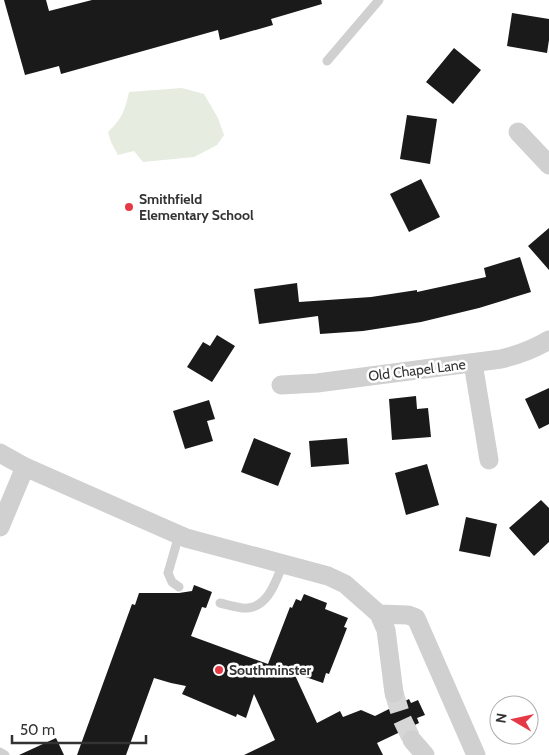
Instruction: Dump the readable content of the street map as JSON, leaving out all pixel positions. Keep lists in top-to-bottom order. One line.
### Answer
{"streets":{"street":["Old Chapel Lane"]},"places":["Smithfield Elementary School","Southminster"],"scale_bar":"50 m","north":"left"}
